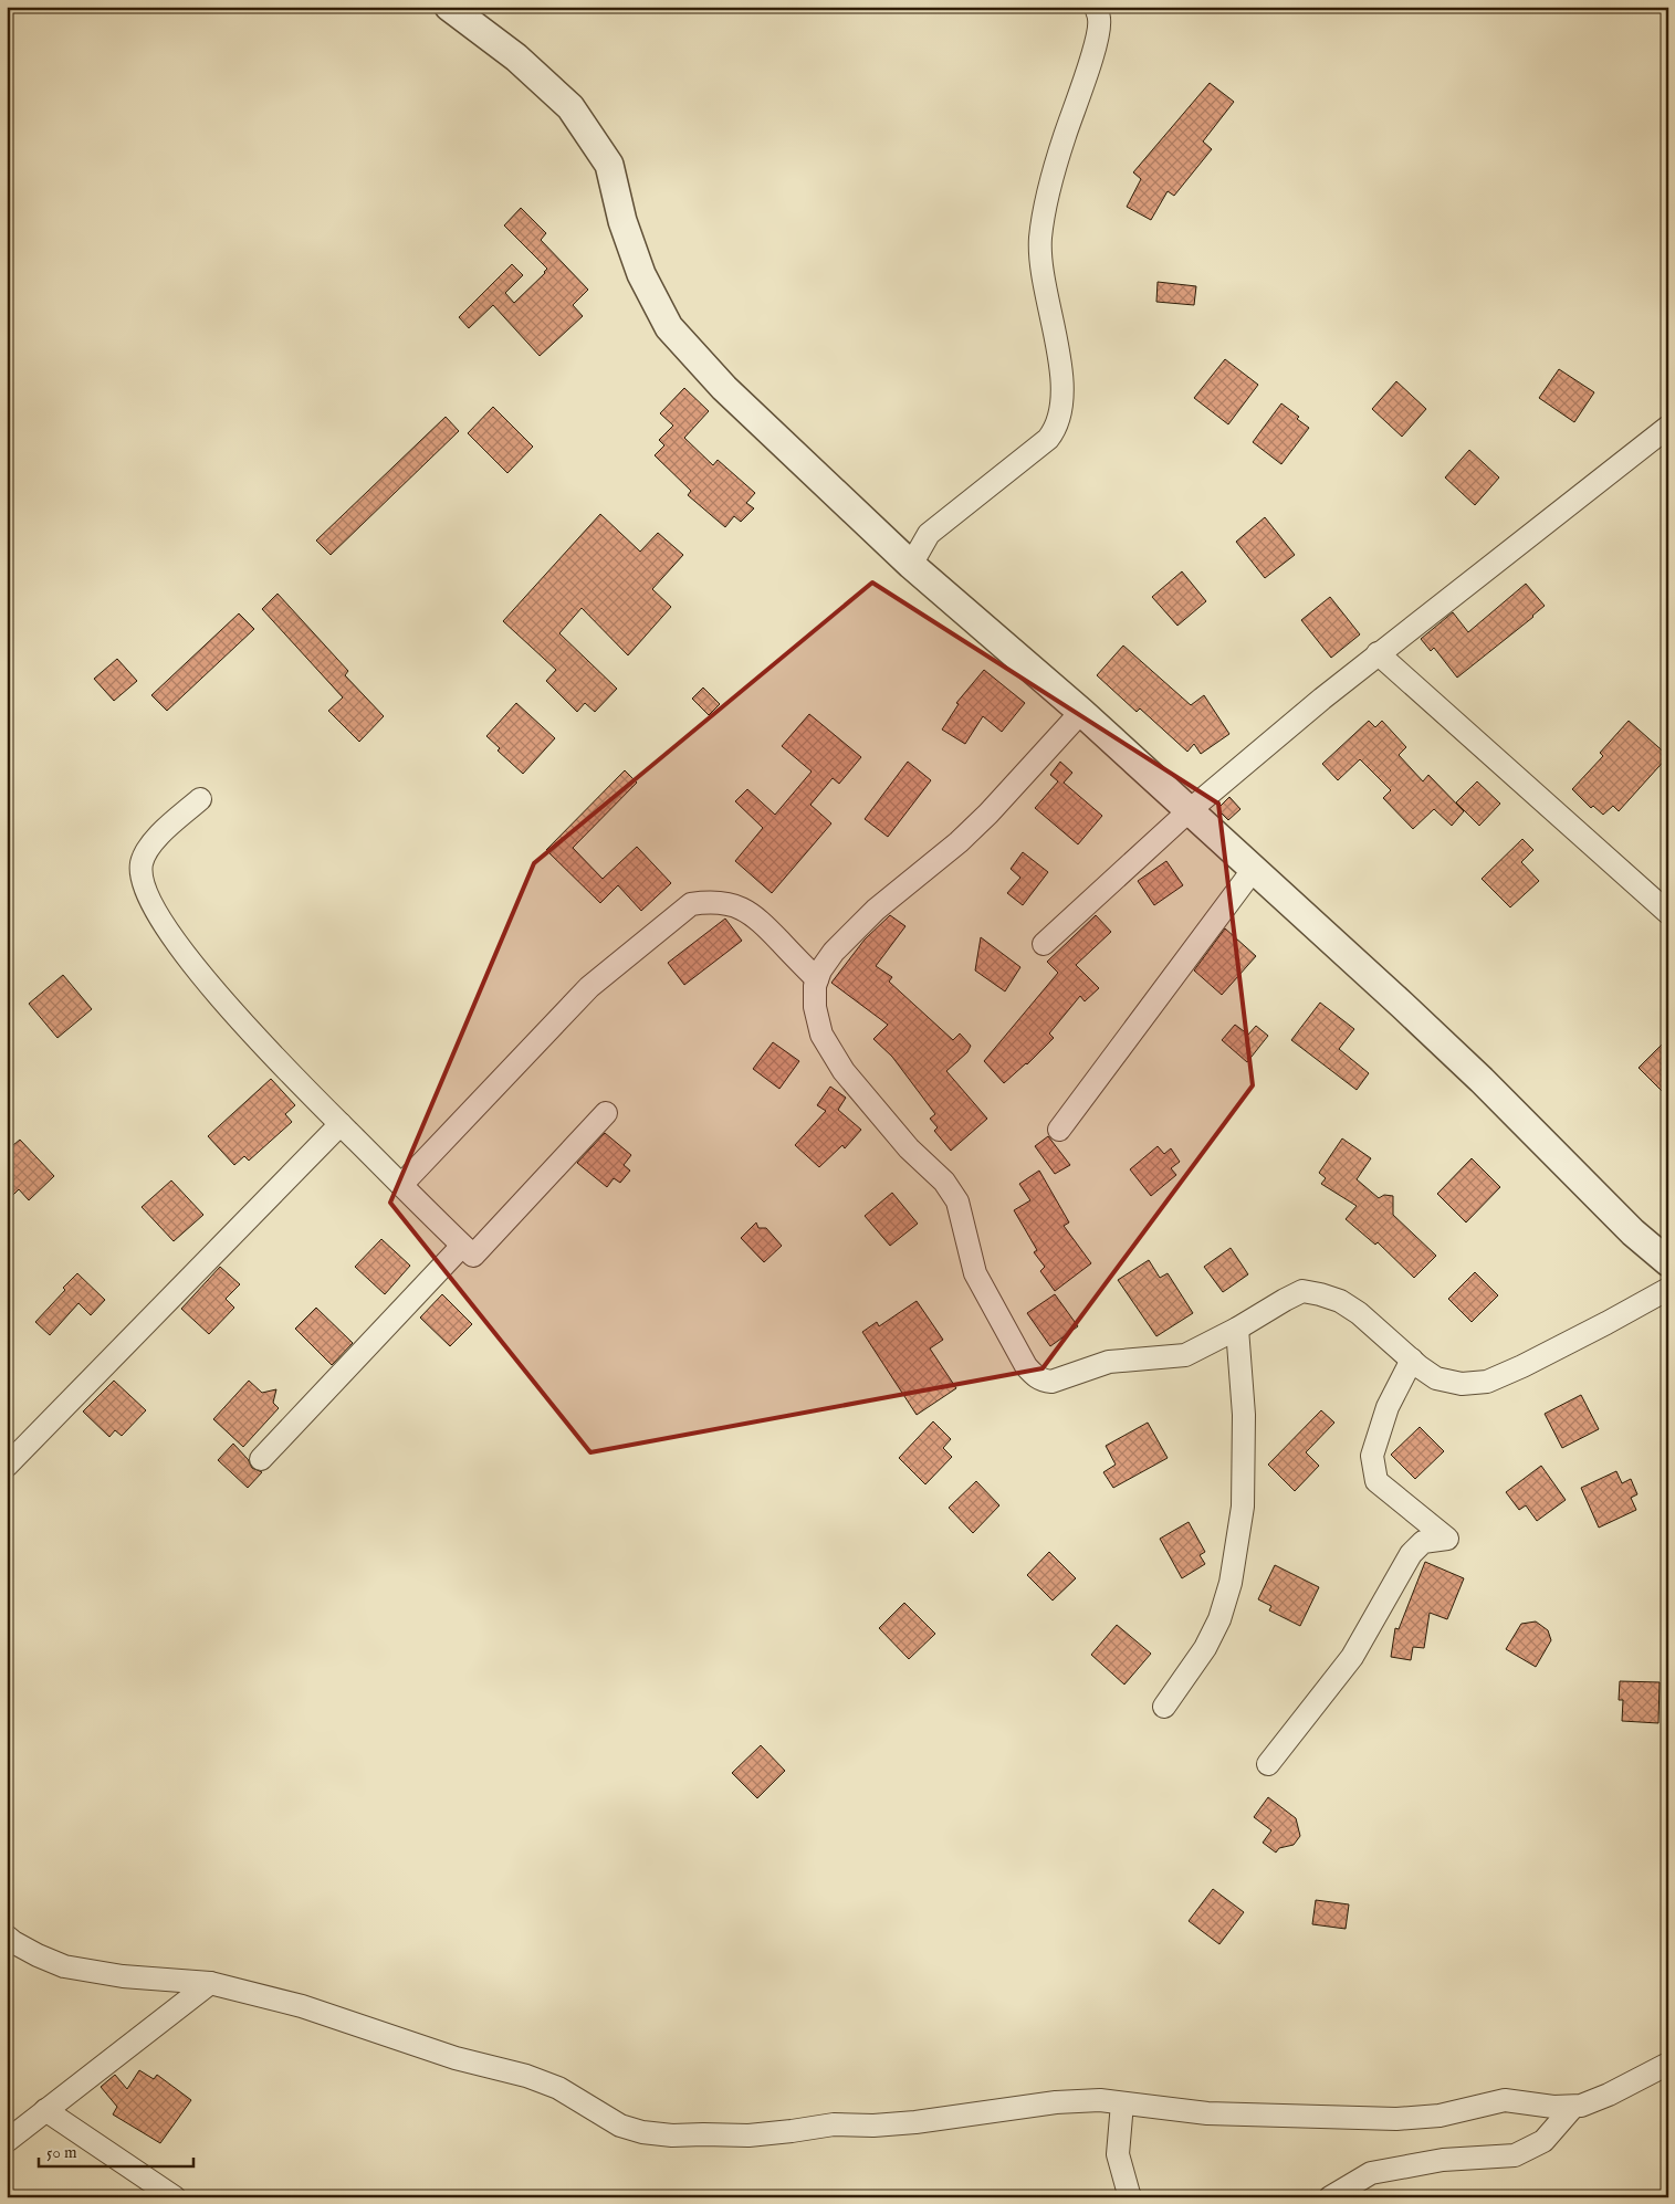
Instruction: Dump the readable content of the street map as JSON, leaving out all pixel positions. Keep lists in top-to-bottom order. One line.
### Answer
{"scale_bar":"50 m"}
